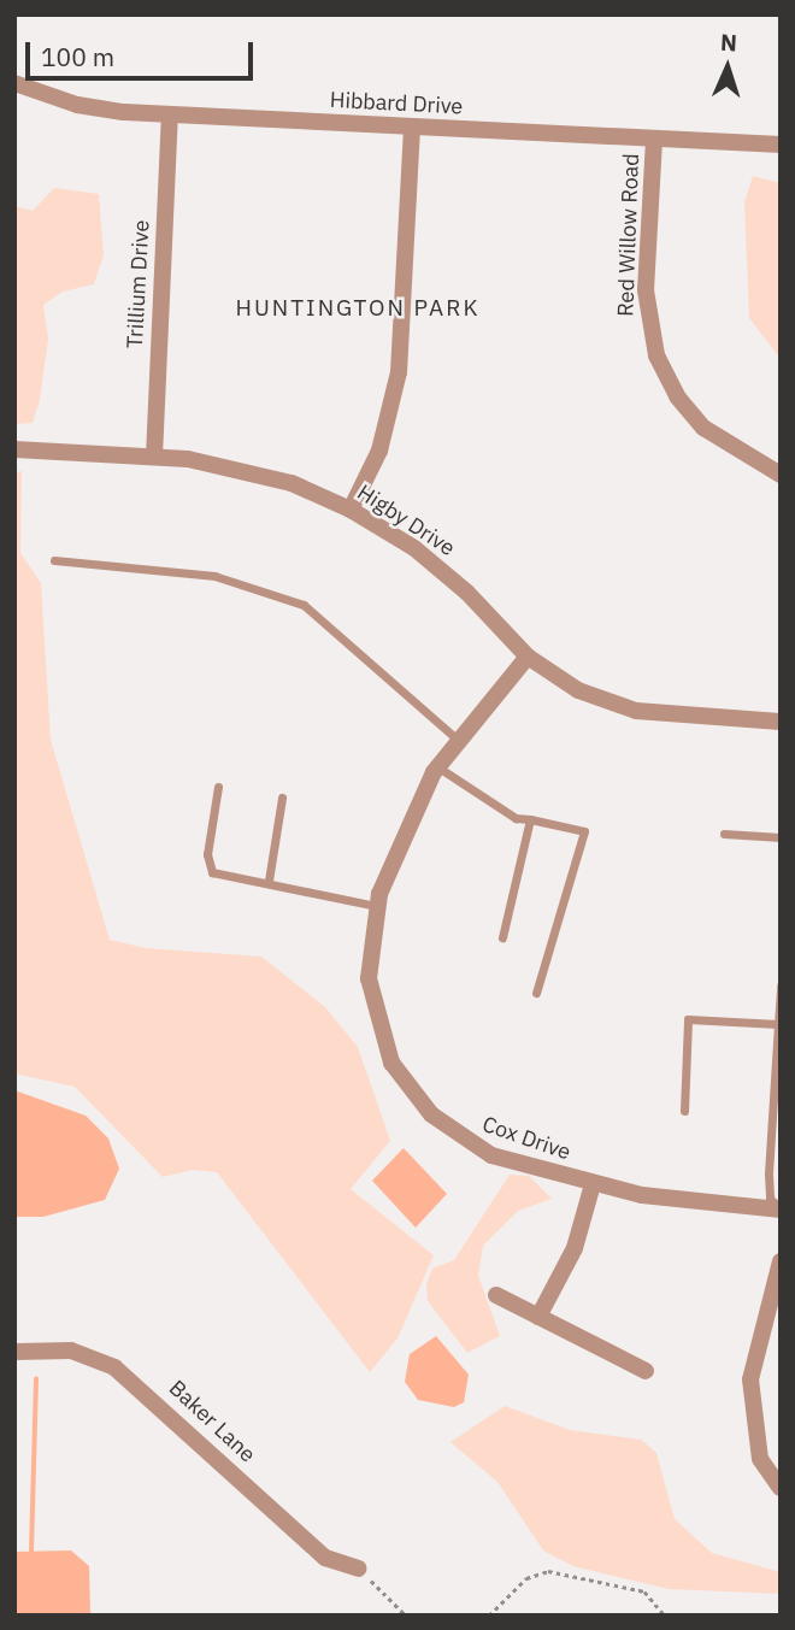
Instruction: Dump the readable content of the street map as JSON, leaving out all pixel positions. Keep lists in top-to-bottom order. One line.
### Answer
{"streets":{"street":["Hibbard Drive","Red Willow Road","Trillium Drive","Higby Drive","Cox Drive","Baker Lane"]},"crossings":[["Hibbard Drive","Red Willow Road"],["Hibbard Drive","Trillium Drive"],["Trillium Drive","Higby Drive"],["Higby Drive","Cox Drive"]],"districts":["HUNTINGTON PARK"],"scale_bar":"100 m","north":"top"}
